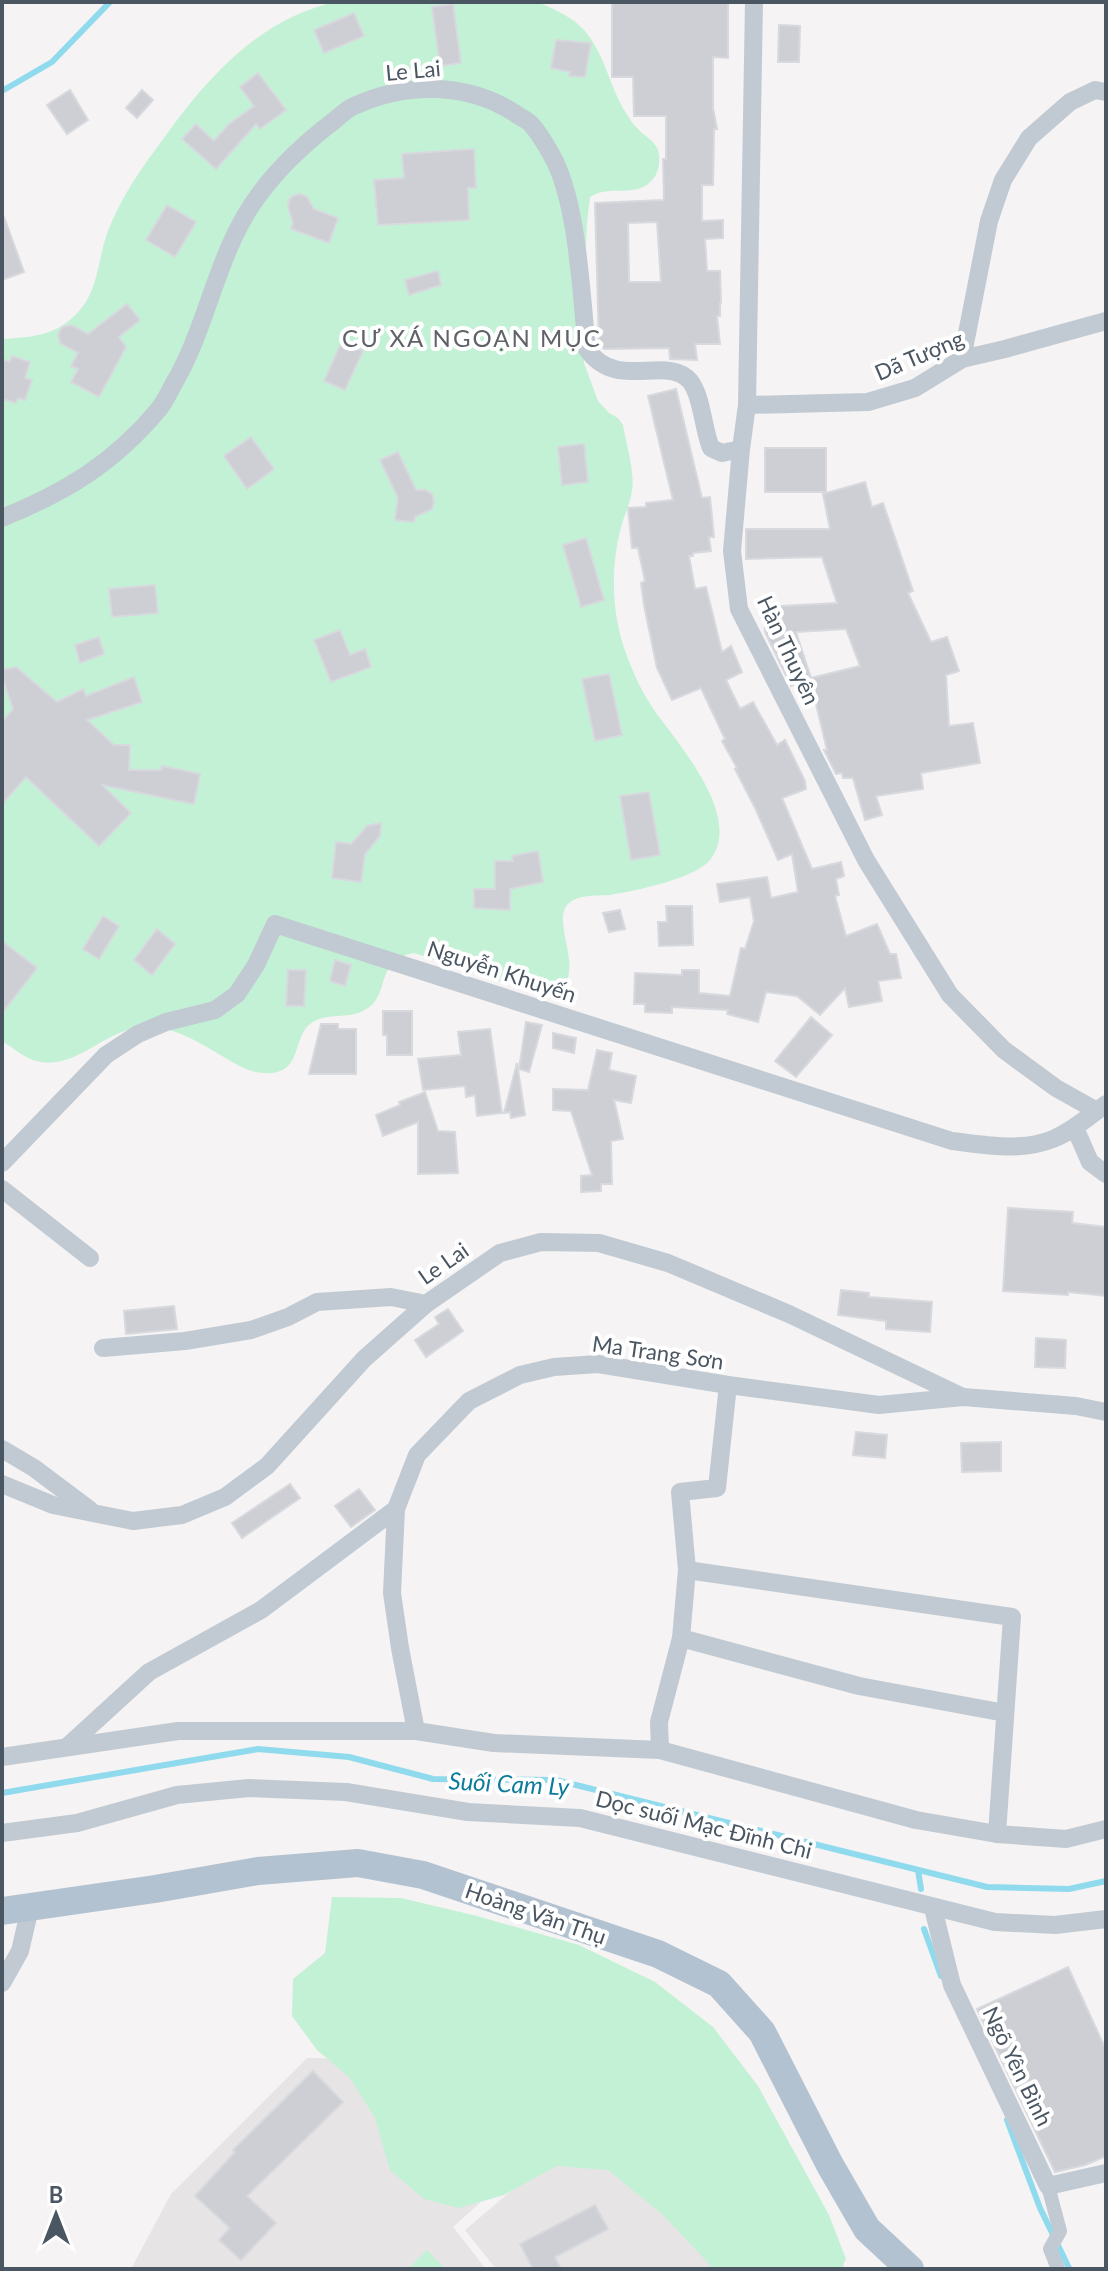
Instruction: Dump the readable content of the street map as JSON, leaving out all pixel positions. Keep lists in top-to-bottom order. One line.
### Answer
{"streets":{"main road":["Hoàng Văn Thụ"],"street":["Le Lai","Dã Tượng","Hàn Thuyên","Nguyễn Khuyến","Ma Trang Sơn","Dọc suối Mạc Đĩnh Chi","Ngõ Yên Bình"]},"crossings":[["Le Lai","Hàn Thuyên"],["Le Lai","Ma Trang Sơn"],["Dã Tượng","Hàn Thuyên"],["Dọc suối Mạc Đĩnh Chi","Ngõ Yên Bình"]],"districts":["CƯ XÁ NGOẠN MỤC"],"water":["Suối Cam Ly"],"north":"top"}
